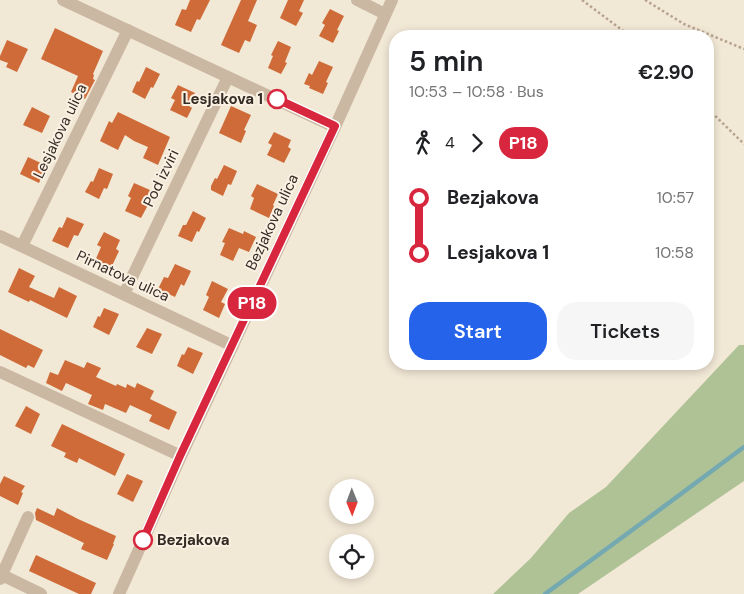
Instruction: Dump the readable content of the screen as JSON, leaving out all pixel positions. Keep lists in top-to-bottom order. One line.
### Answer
{"streets":{"street":["Lesjakova ulica","Pod izviri","Bezjakova ulica","Pirnatova ulica"]},"crossings":[["Lesjakova ulica","Pirnatova ulica"],["Pod izviri","Pirnatova ulica"],["Bezjakova ulica","Pirnatova ulica"]],"places":["Lesjakova 1","Bezjakova"],"lines":["bus line P18"],"north":"bottom","page":{"on_map":"P18","heading":["5 min","10:53 – 10:58 · Bus","€2.90"],"legs":["4","P18"],"list":[{"name":"Bezjakova","value":"10:57"},{"name":"Lesjakova 1","value":"10:58"}],"buttons":["Start","Tickets"]}}
